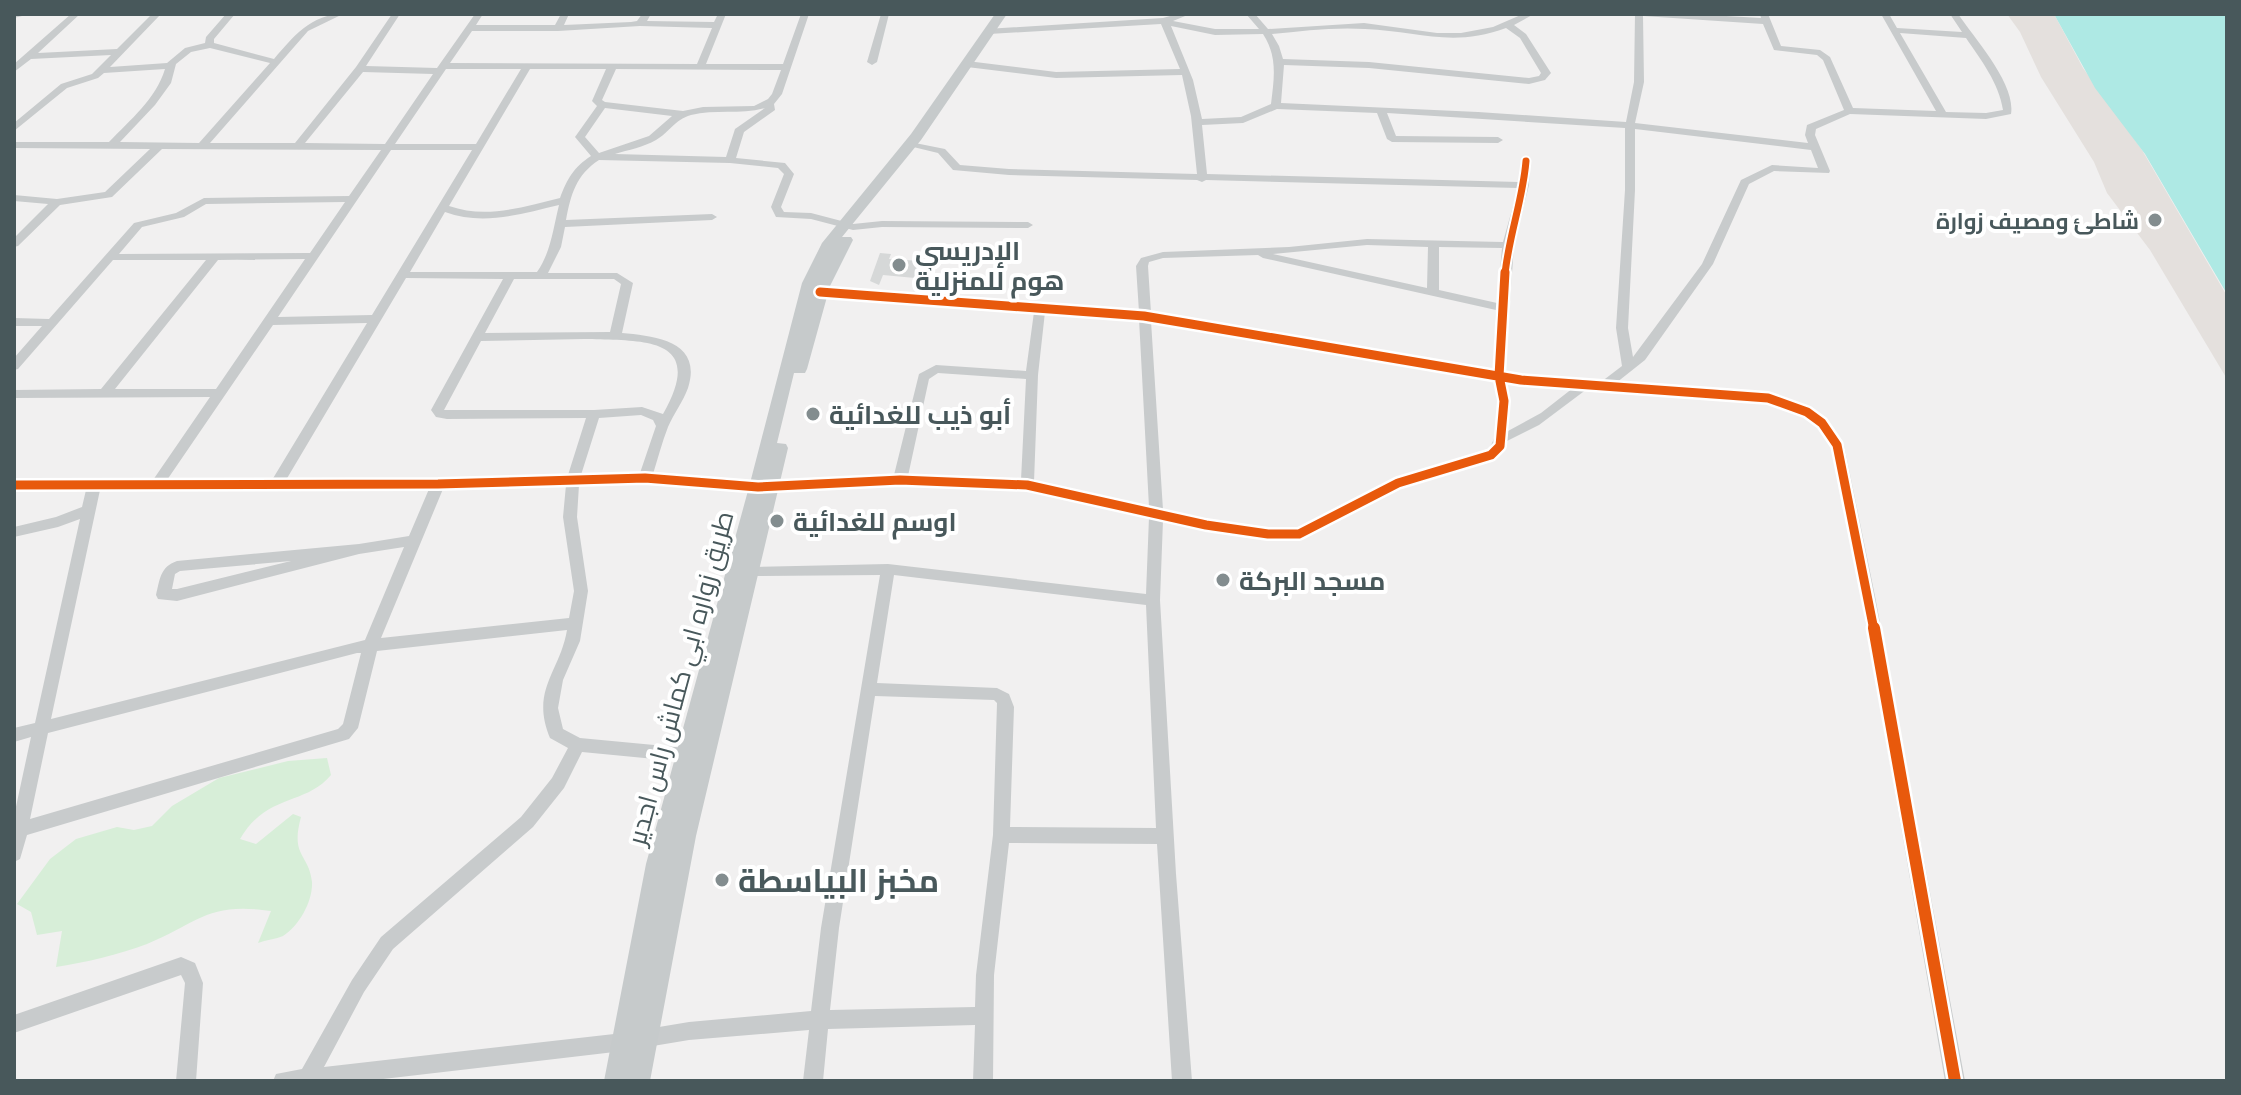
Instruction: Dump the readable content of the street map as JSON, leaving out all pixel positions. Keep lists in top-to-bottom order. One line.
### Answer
{"streets":{"main road":["طريق زواره ابي كماش راس اجدير"]},"places":["شاطئ ومصيف زوارة","الإدريسي هوم للمنزلية","أبو ذيب للغدائية","اوسم للغدائية","مسجد البركة","مخبز البياسطة"]}
